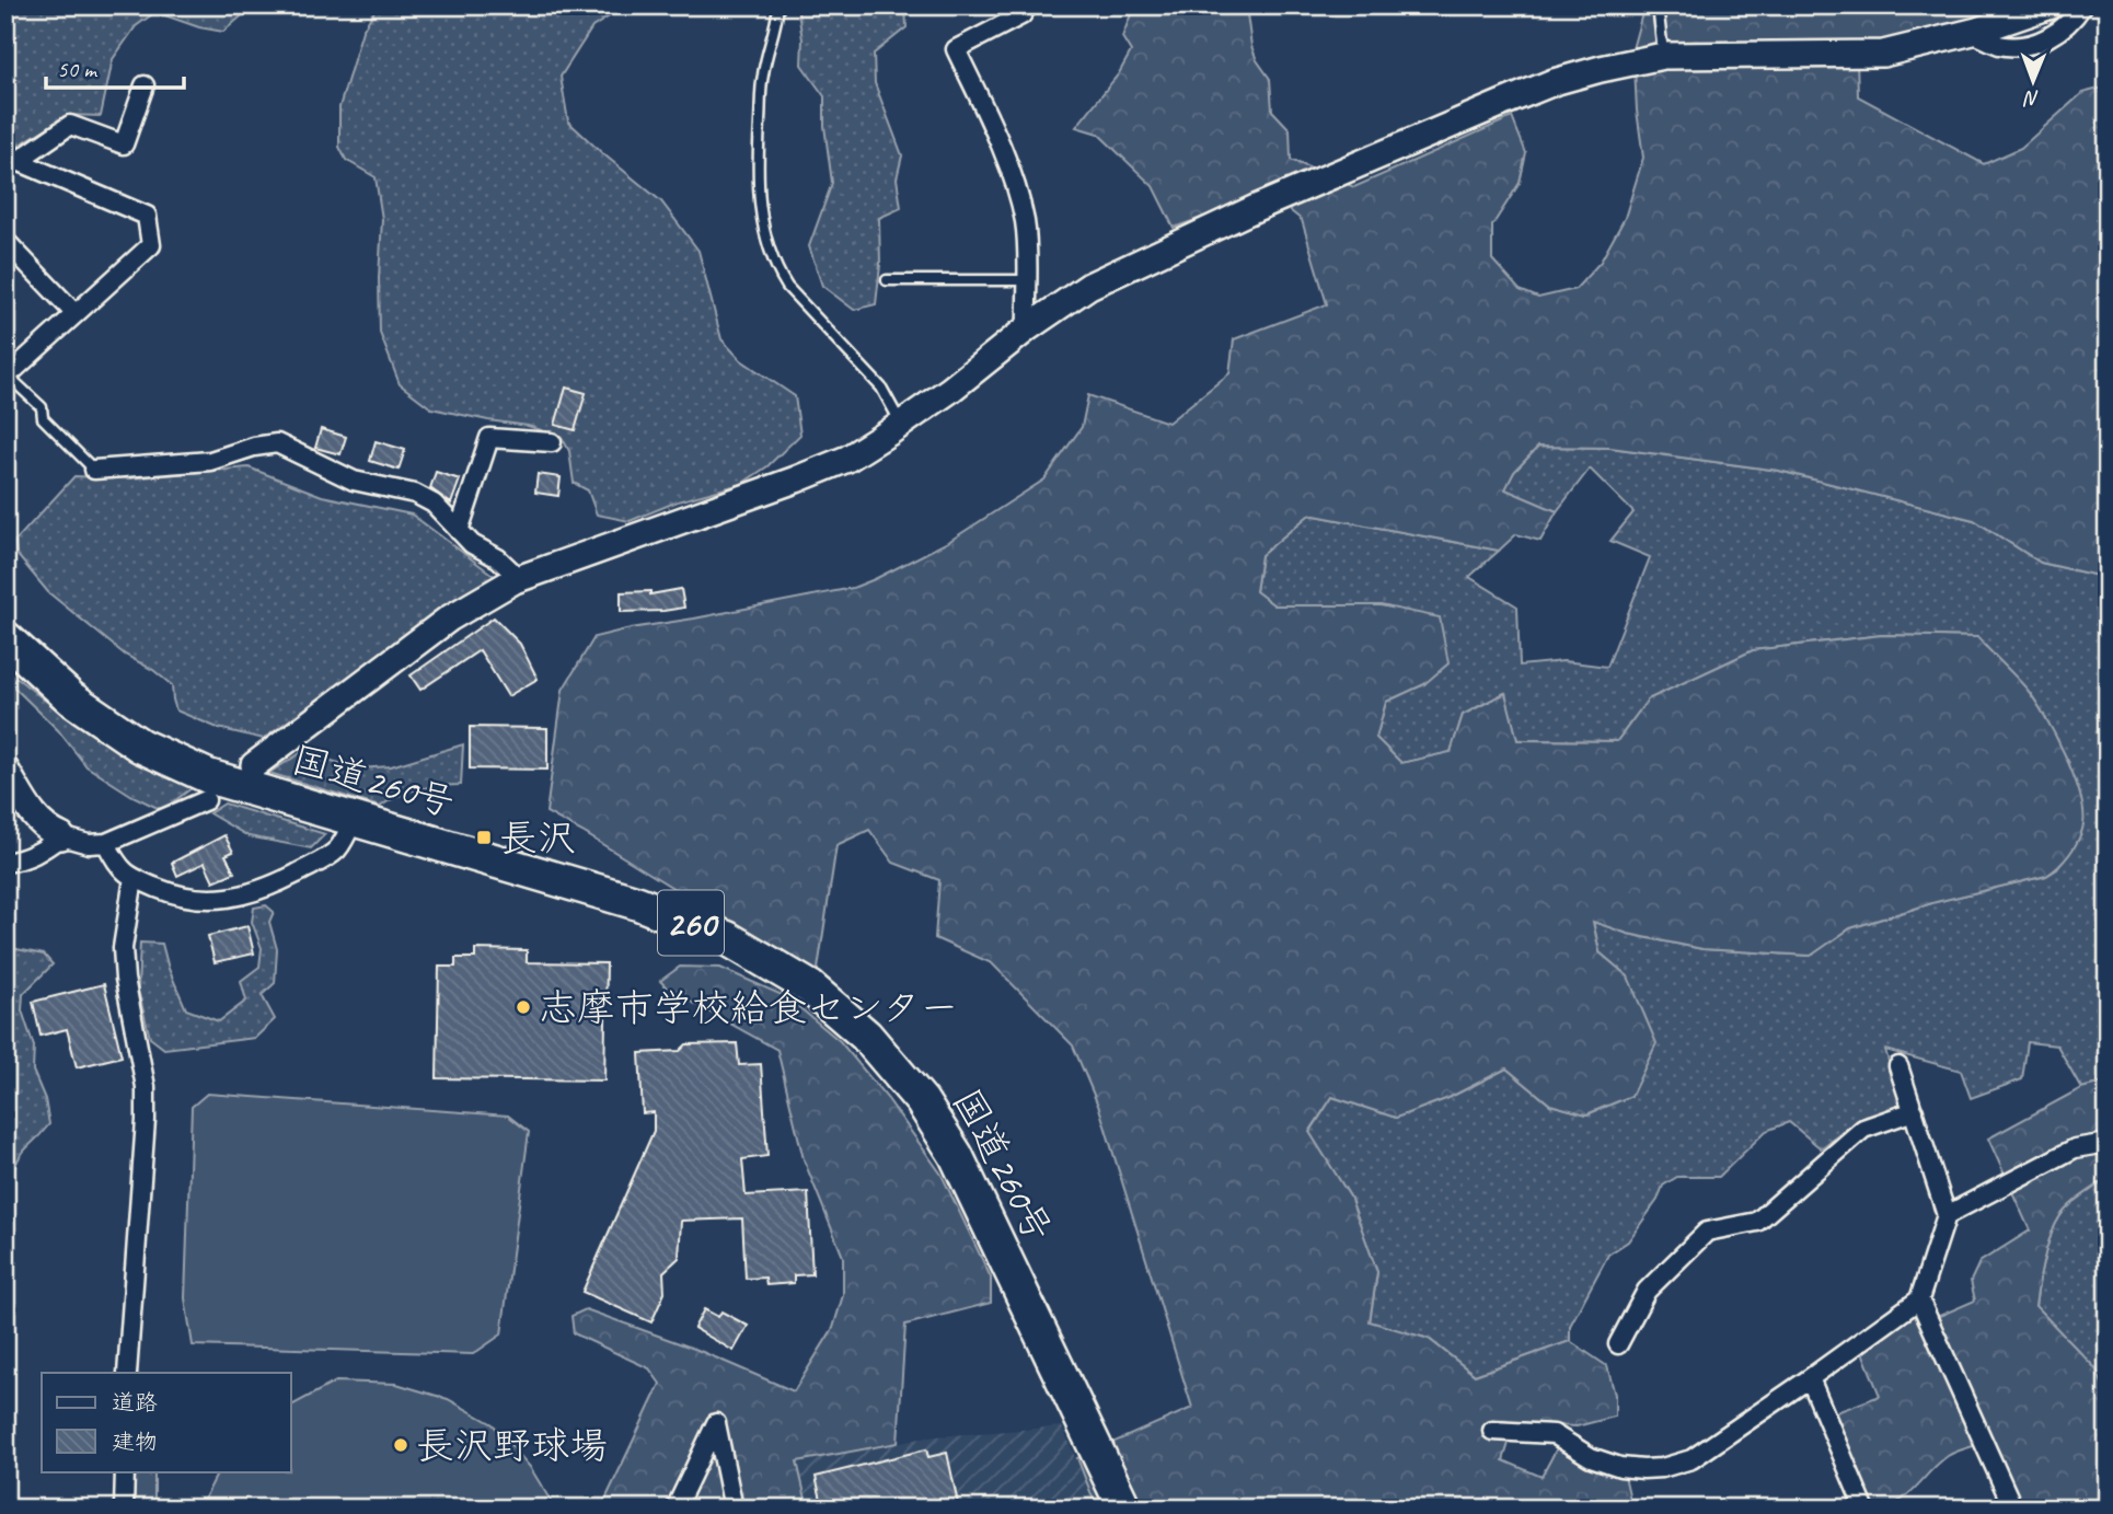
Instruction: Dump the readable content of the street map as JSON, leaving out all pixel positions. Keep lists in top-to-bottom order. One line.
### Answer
{"streets":{"highway":["国道260号","260"]},"places":{"transit":["長沢"],"other":["志摩市学校給食センター","長沢野球場"]},"legend":["道路","建物"],"scale_bar":"50 m","north":"bottom"}
